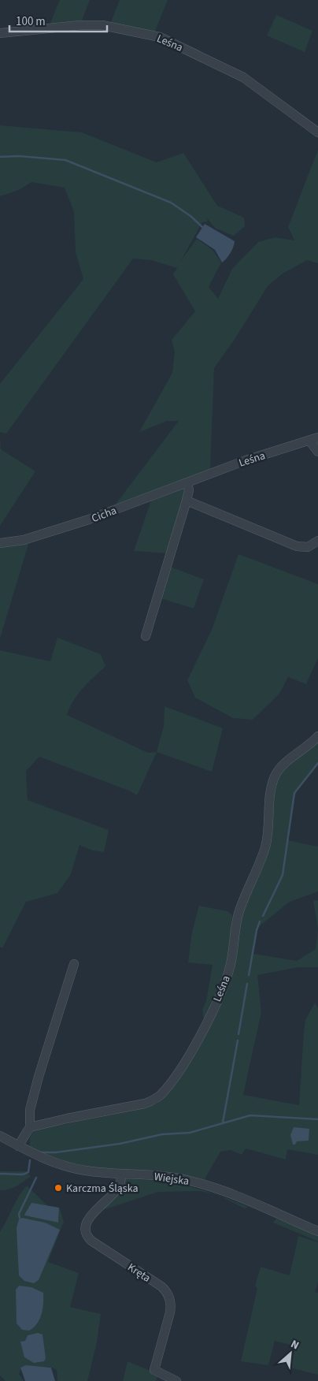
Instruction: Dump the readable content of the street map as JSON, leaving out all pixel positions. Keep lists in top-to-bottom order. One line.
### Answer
{"streets":{"street":["Leśna","Cicha","Wiejska","Kręta"]},"crossings":[["Leśna","Cicha"],["Wiejska","Kręta"]],"places":["Karczma Śląska"],"scale_bar":"100 m","north":"top right"}
